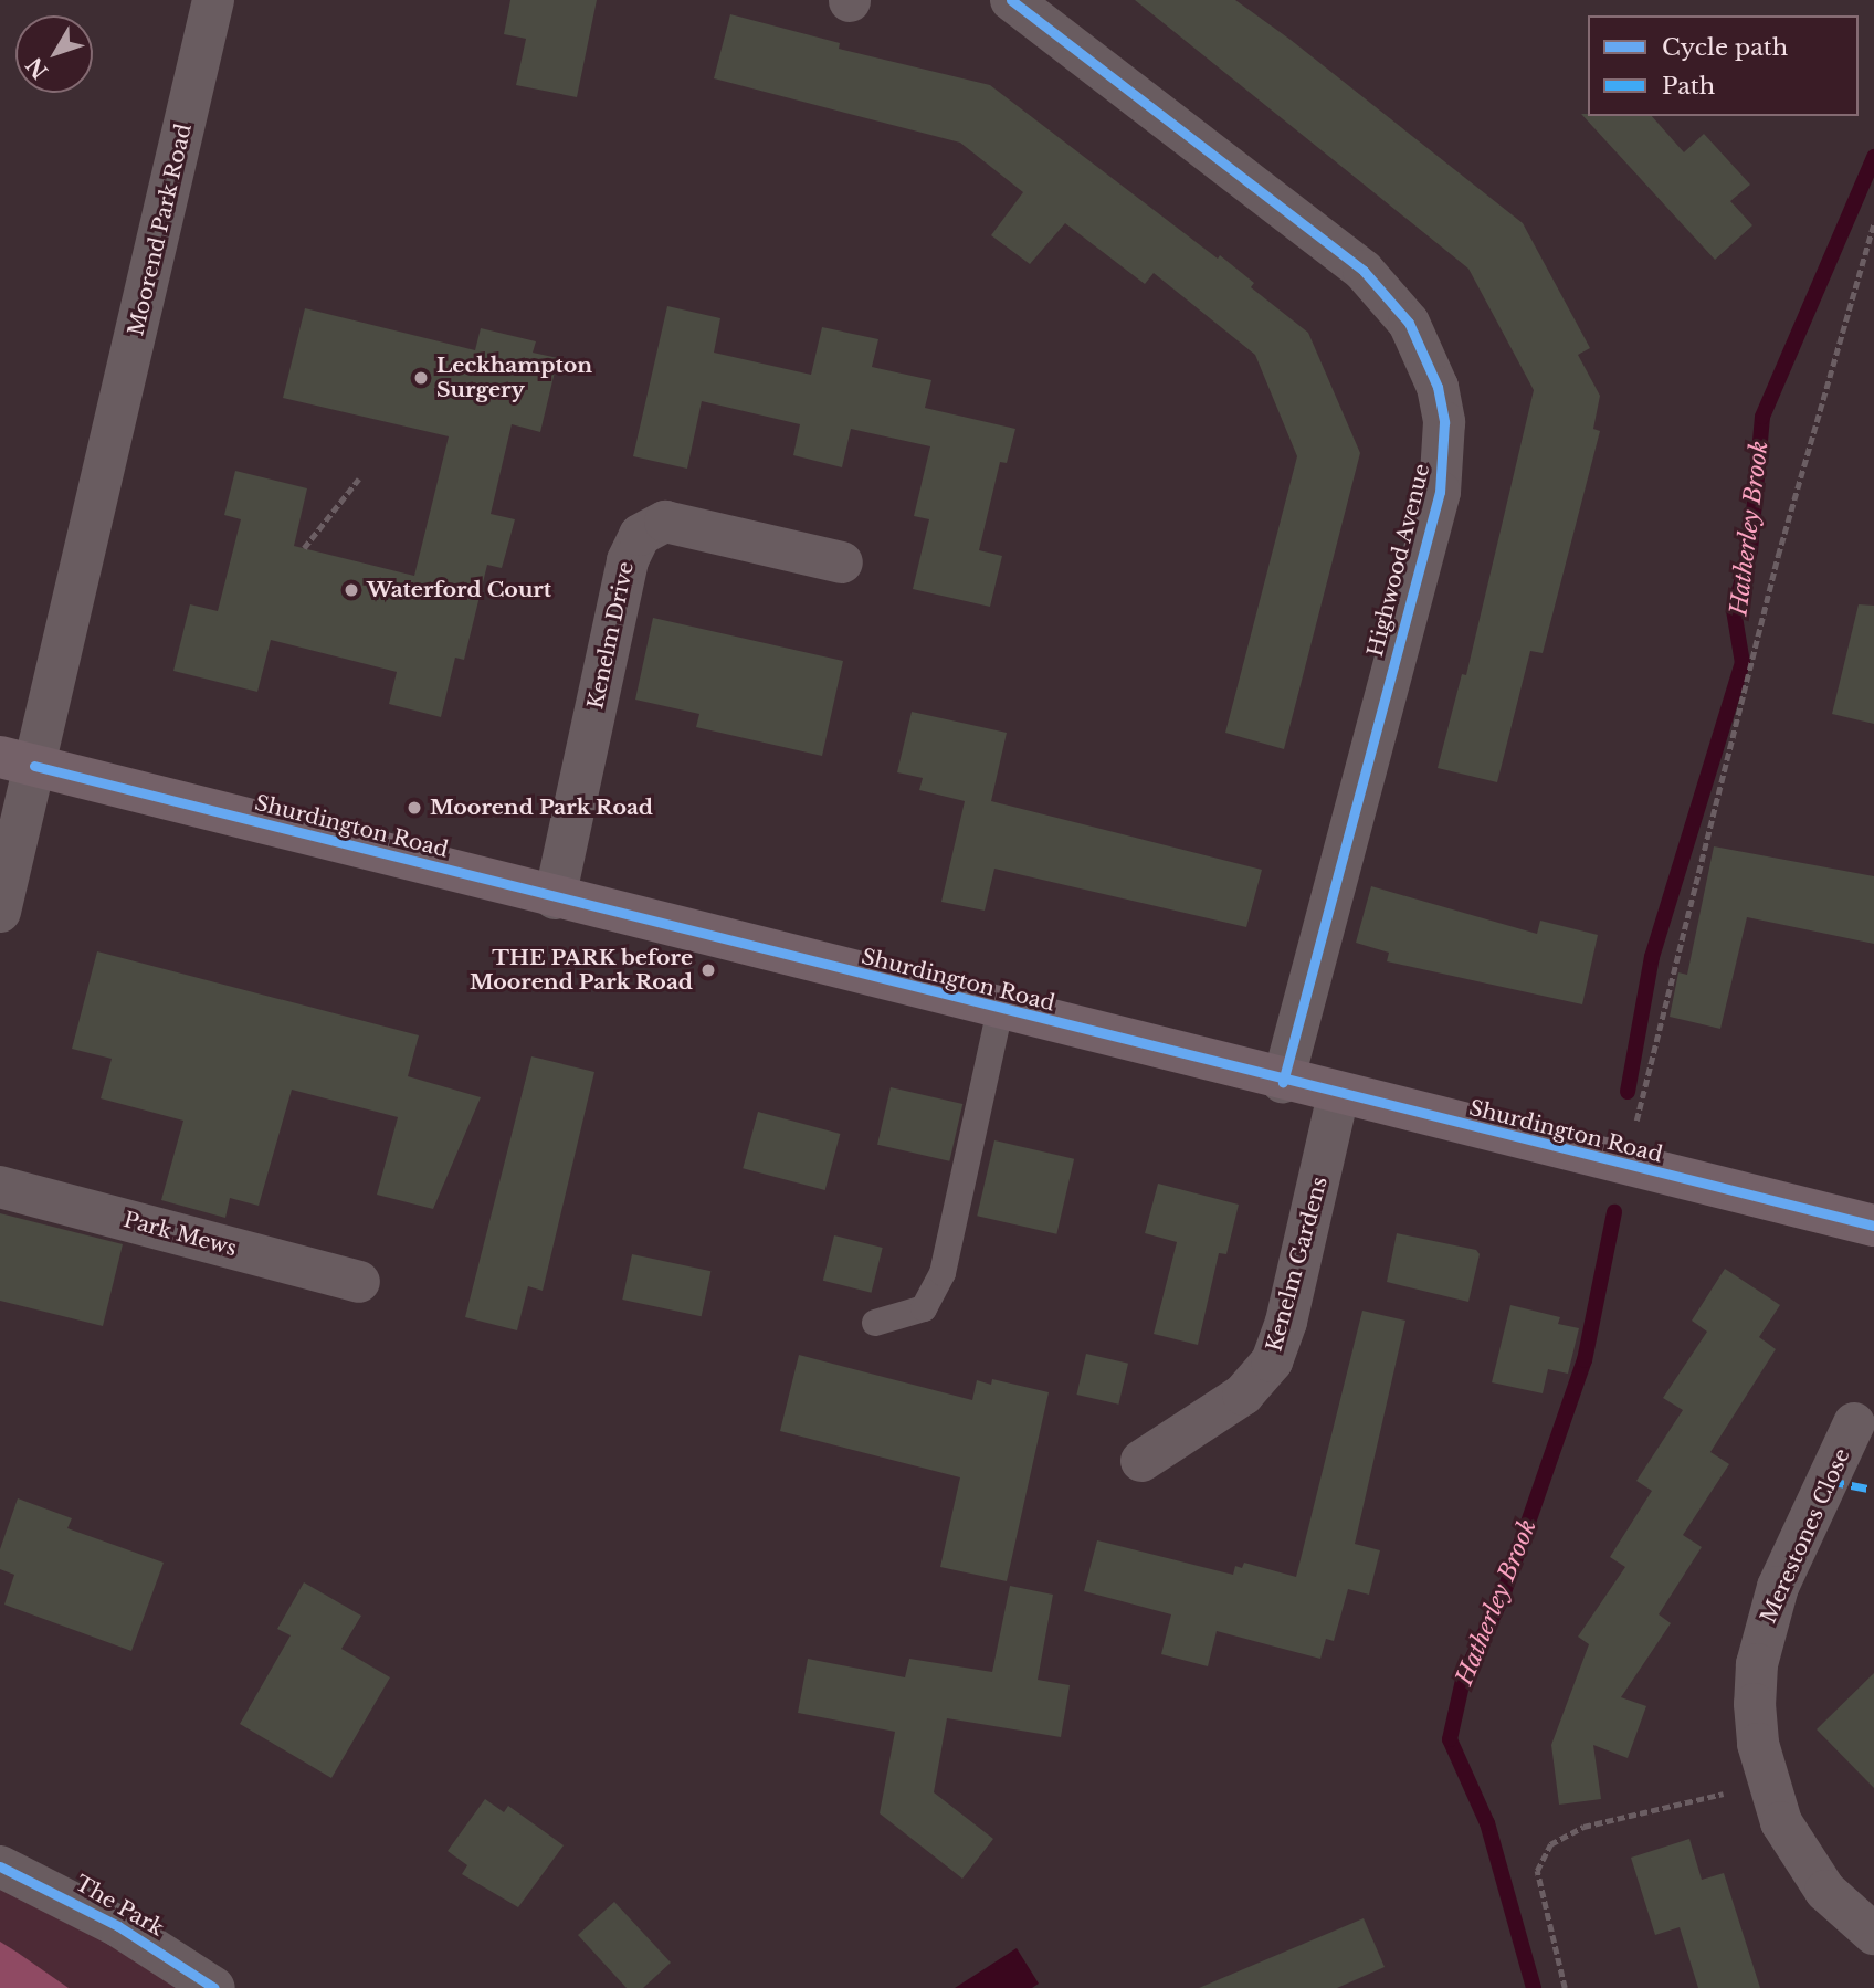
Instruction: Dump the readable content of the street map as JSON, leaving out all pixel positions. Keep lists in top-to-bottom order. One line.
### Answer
{"streets":{"main road":["Shurdington Road"],"street":["Moorend Park Road","Highwood Avenue","Kenelm Drive","Park Mews","Kenelm Gardens","Merestones Close","The Park"]},"crossings":[["Moorend Park Road","Shurdington Road"],["Highwood Avenue","Shurdington Road"],["Kenelm Drive","Shurdington Road"],["Shurdington Road","Kenelm Gardens"]],"water":["Hatherley Brook"],"places":["Leckhampton Surgery","Waterford Court","Moorend Park Road","THE PARK before Moorend Park Road"],"legend":["Cycle path","Path"],"north":"bottom left"}
